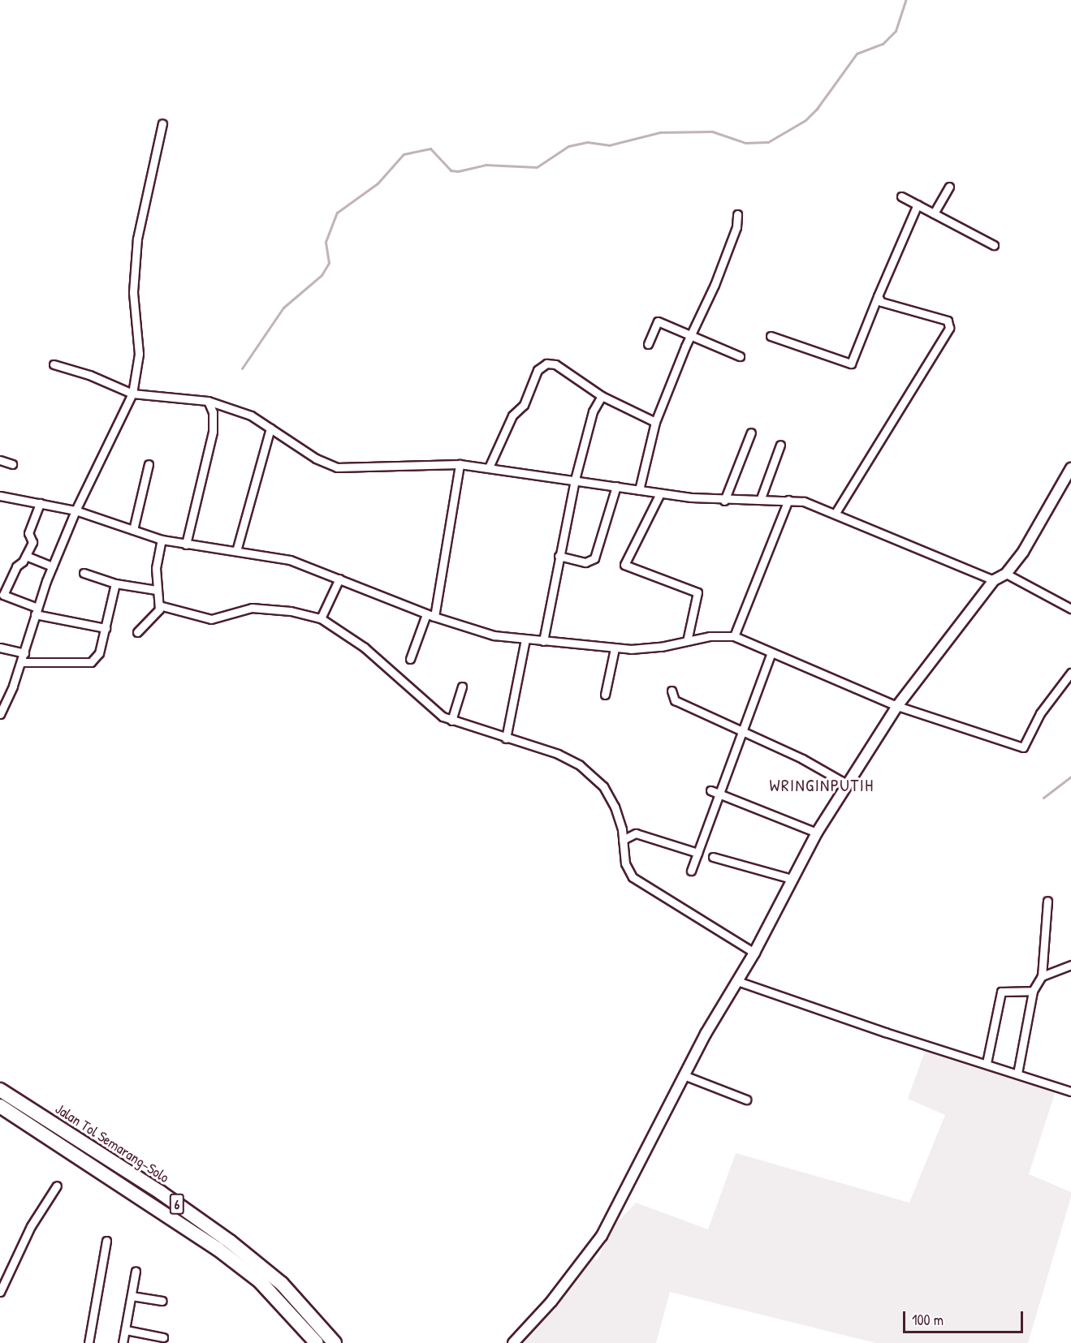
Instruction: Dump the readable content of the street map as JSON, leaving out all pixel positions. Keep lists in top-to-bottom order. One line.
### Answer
{"streets":{"highway":["Jalan Tol Semarang–Solo","6"]},"districts":["WRINGINPUTIH"],"scale_bar":"100 m"}
